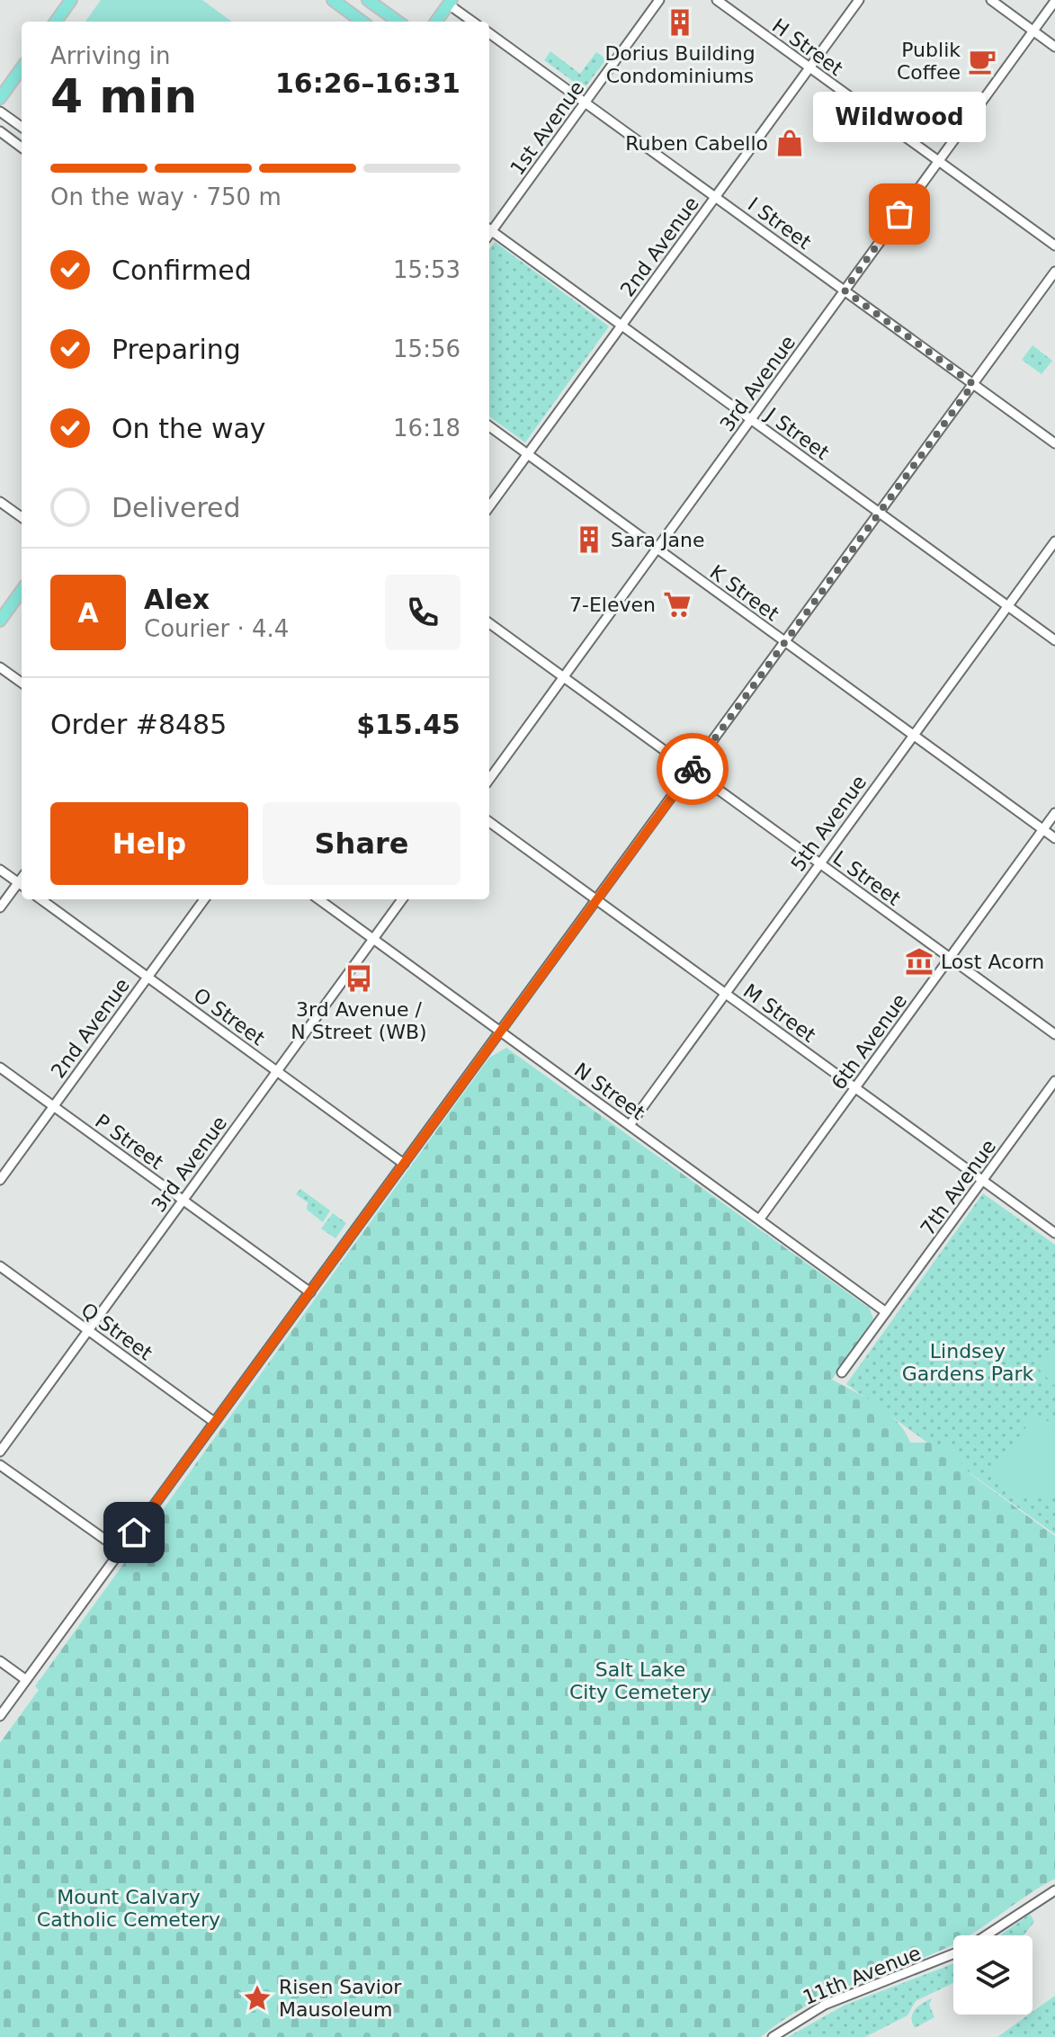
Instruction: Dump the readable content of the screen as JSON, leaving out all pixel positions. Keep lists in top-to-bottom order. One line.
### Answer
{"streets":{"street":["H Street","1st Avenue","I Street","2nd Avenue","3rd Avenue","J Street","K Street","5th Avenue","L Street","M Street","O Street","6th Avenue","N Street","P Street","7th Avenue","Q Street","11th Avenue"]},"crossings":[["H Street","2nd Avenue"],["H Street","3rd Avenue"],["1st Avenue","I Street"],["1st Avenue","J Street"],["I Street","2nd Avenue"],["I Street","3rd Avenue"],["2nd Avenue","J Street"],["2nd Avenue","K Street"],["2nd Avenue","O Street"],["2nd Avenue","P Street"],["3rd Avenue","J Street"],["3rd Avenue","K Street"],["3rd Avenue","L Street"],["3rd Avenue","O Street"],["3rd Avenue","N Street"],["3rd Avenue","P Street"],["3rd Avenue","Q Street"],["J Street","5th Avenue"],["K Street","5th Avenue"],["K Street","6th Avenue"],["5th Avenue","L Street"],["5th Avenue","M Street"],["5th Avenue","N Street"],["L Street","6th Avenue"],["M Street","6th Avenue"],["M Street","7th Avenue"],["6th Avenue","N Street"],["N Street","7th Avenue"]],"parks":["Lindsey Gardens Park","Salt Lake City Cemetery","Mount Calvary Catholic Cemetery"],"places":{"building":["Dorius Building Condominiums","Sara Jane"],"cafe":["Publik Coffee"],"shop":["Ruben Cabello"],"other":["Wildwood"],"supermarket":["7-Eleven"],"museum":["Lost Acorn"],"bus stop":["3rd Avenue / N Street (WB)"],"place":["Risen Savior Mausoleum"]},"page":{"heading":["4 min","Arriving in","16:26–16:31"],"panel":["Alex","Courier · 4.4","Order #8485","$15.45"],"bubble":"Wildwood","bar":"On the way · 750 m","list":[["Confirmed","15:53"],["Preparing","15:56"],["On the way","16:18"],"Delivered"],"round":"A","buttons":["Help","Share"]}}
